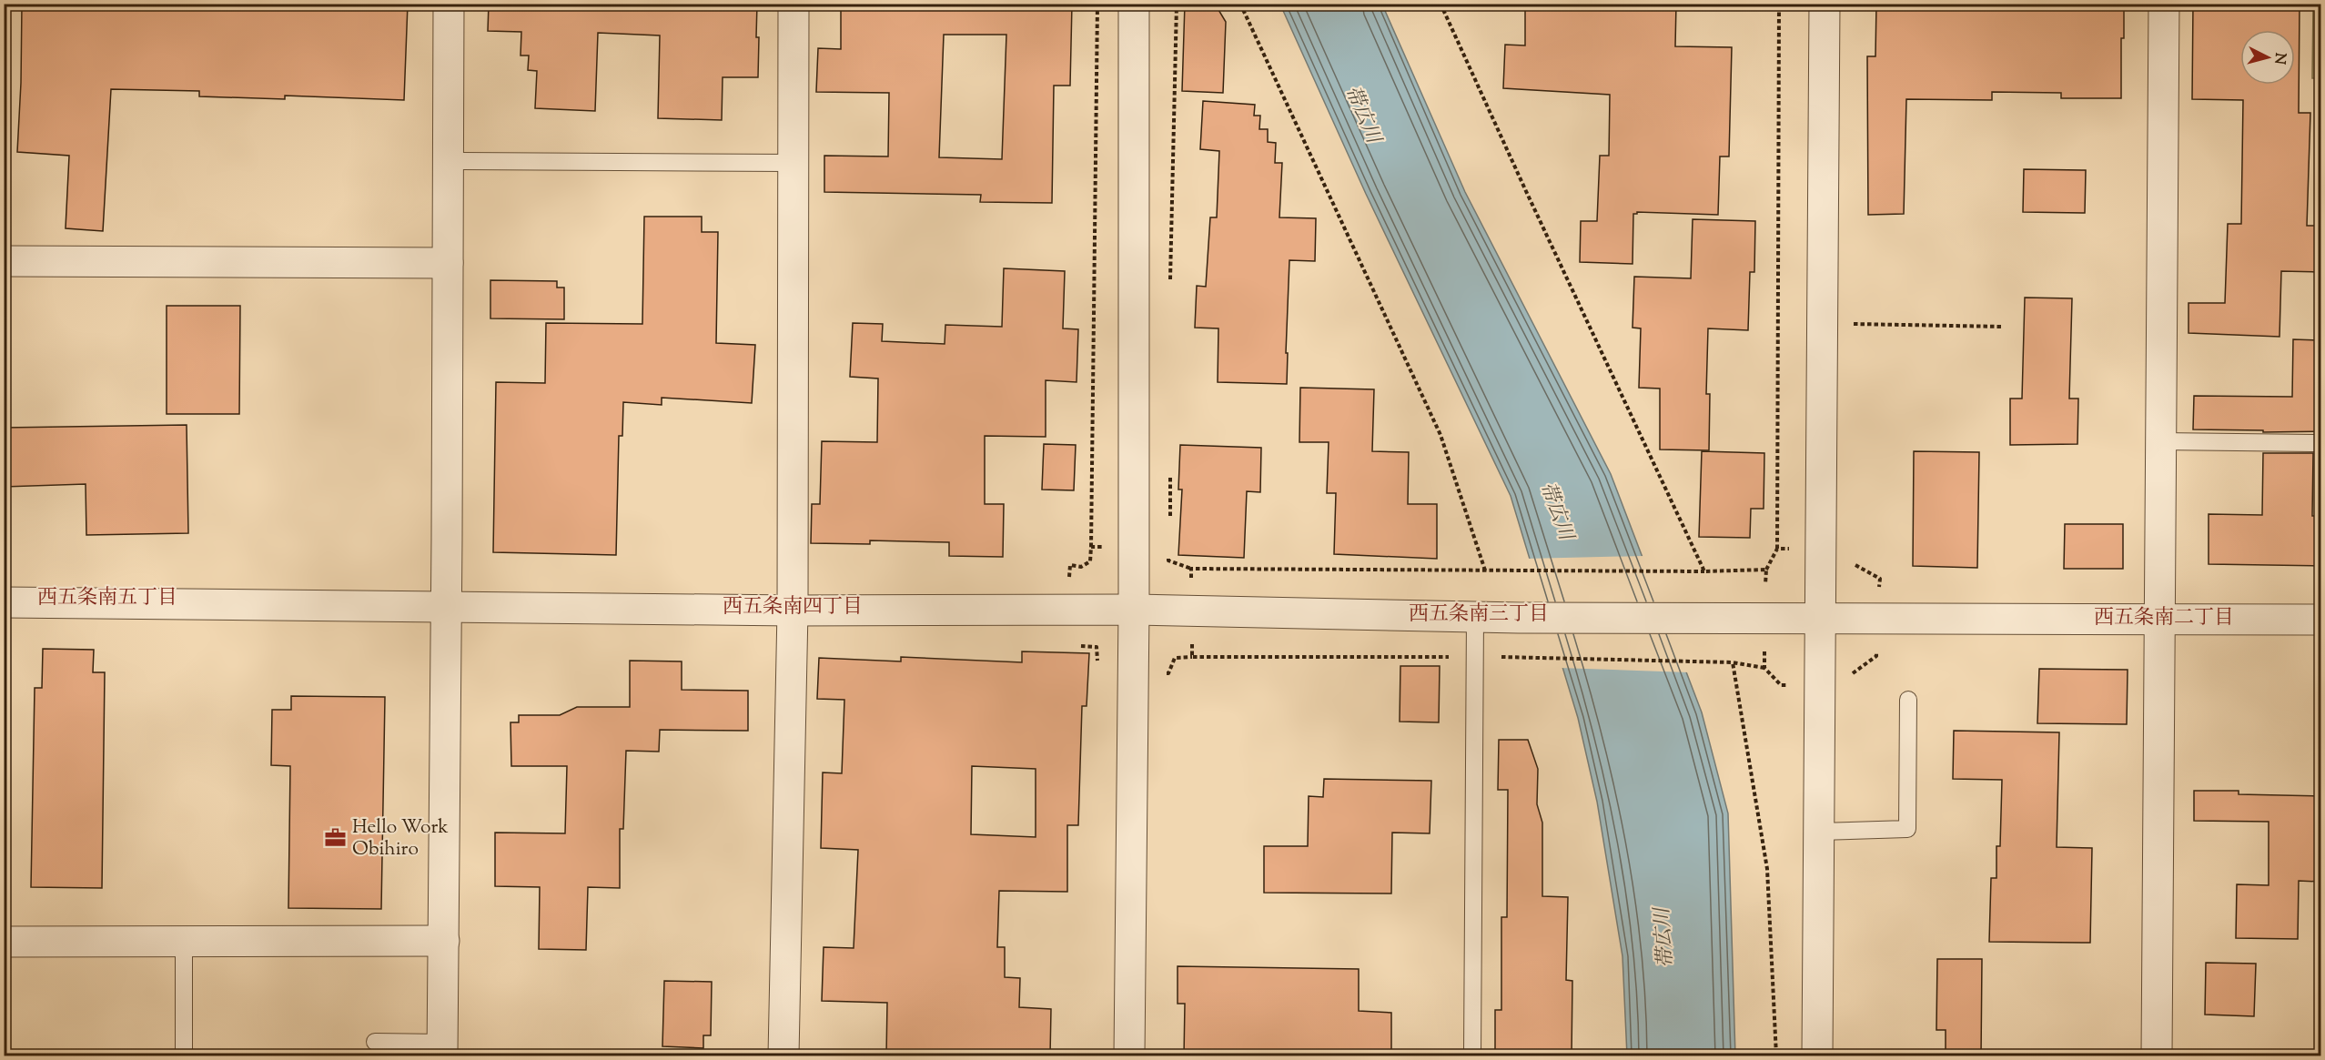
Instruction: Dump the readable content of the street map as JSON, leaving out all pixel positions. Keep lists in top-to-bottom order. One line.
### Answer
{"districts":["西五条南五丁目","西五条南四丁目","西五条南三丁目","西五条南二丁目"],"water":["帯広川"],"places":{"office":["Hello Work Obihiro"]},"north":"right"}
